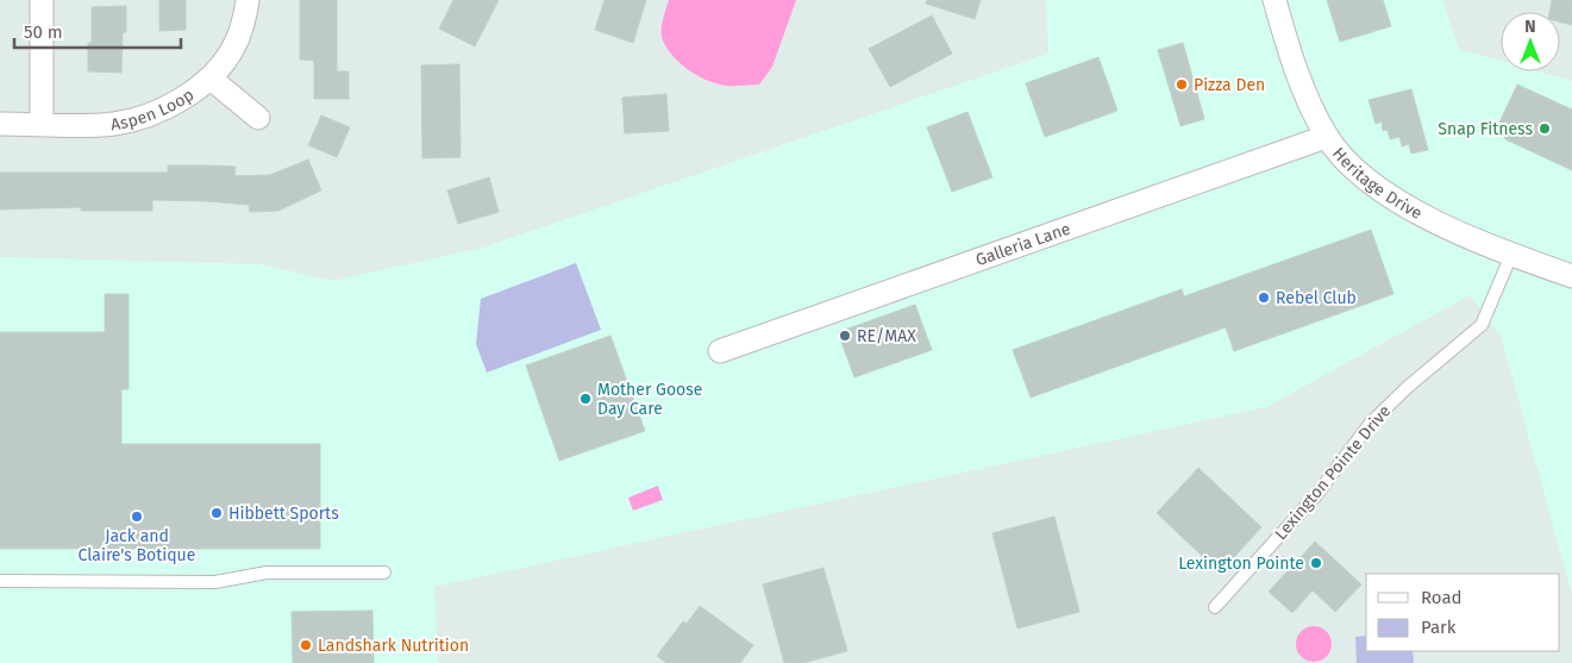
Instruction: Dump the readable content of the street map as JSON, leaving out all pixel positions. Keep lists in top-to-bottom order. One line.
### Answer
{"streets":{"street":["Aspen Loop","Heritage Drive","Galleria Lane"],"lane":["Lexington Pointe Drive"]},"crossings":[["Heritage Drive","Galleria Lane"],["Heritage Drive","Lexington Pointe Drive"]],"places":["Pizza Den","Snap Fitness","Rebel Club","RE/MAX","Mother Goose Day Care","Hibbett Sports","Jack and Claire's Botique","Lexington Pointe","Landshark Nutrition"],"legend":["Road","Park"],"scale_bar":"50 m","north":"top"}
